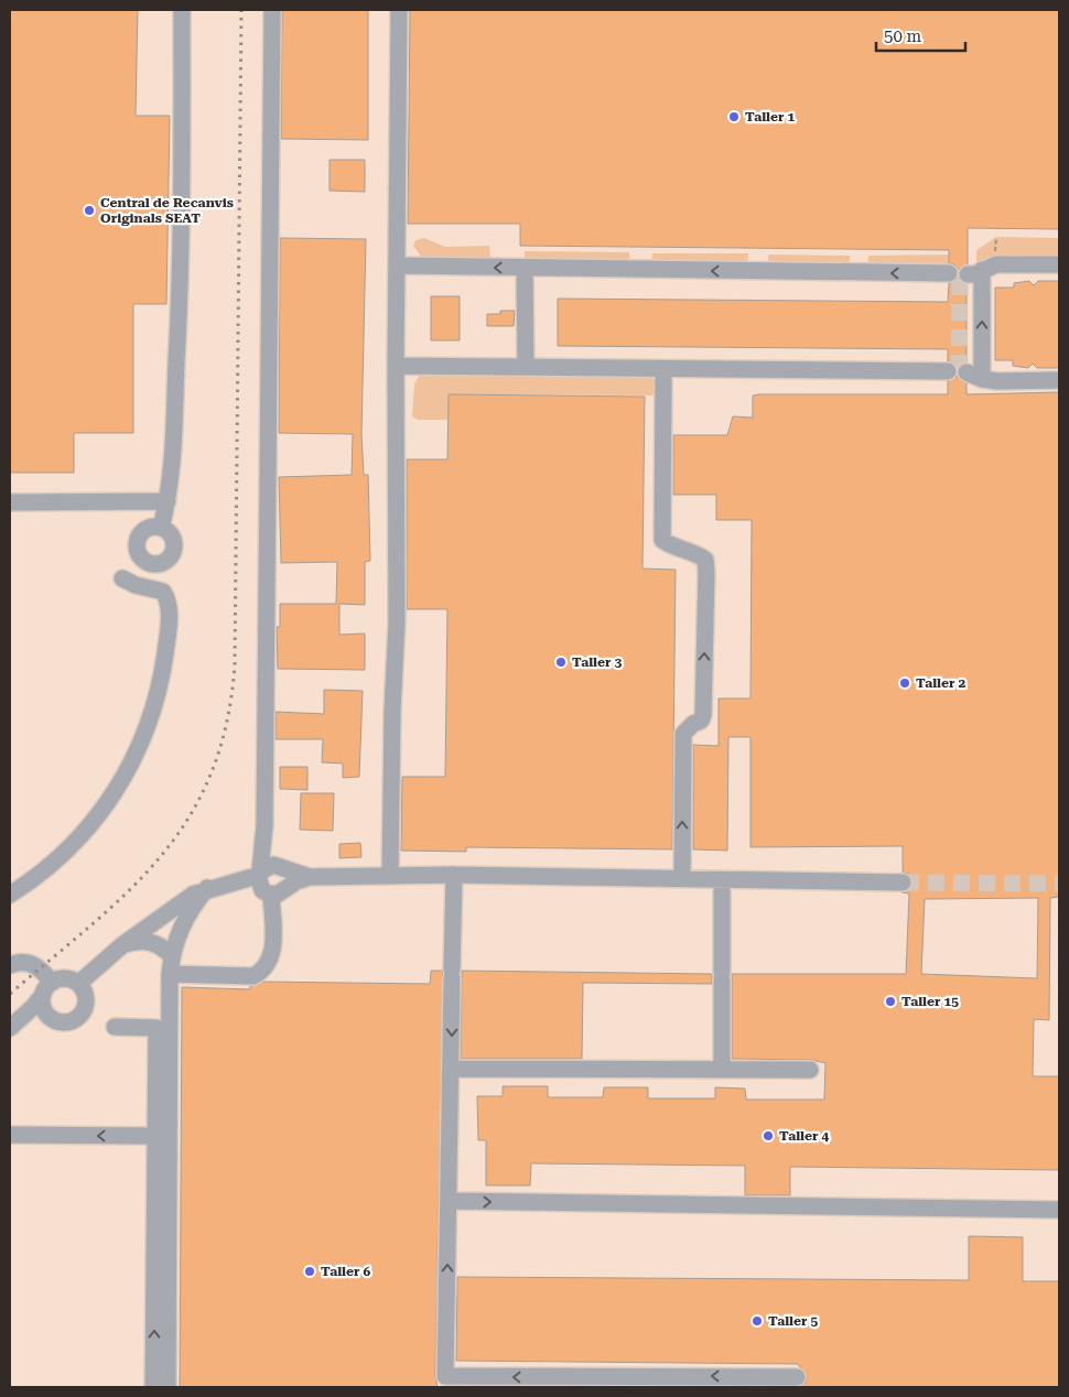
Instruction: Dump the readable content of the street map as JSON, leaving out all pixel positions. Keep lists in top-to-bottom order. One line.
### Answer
{"places":["Taller 1","Central de Recanvis Originals SEAT","Taller 3","Taller 2","Taller 15","Taller 4","Taller 6","Taller 5"],"scale_bar":"50 m"}
